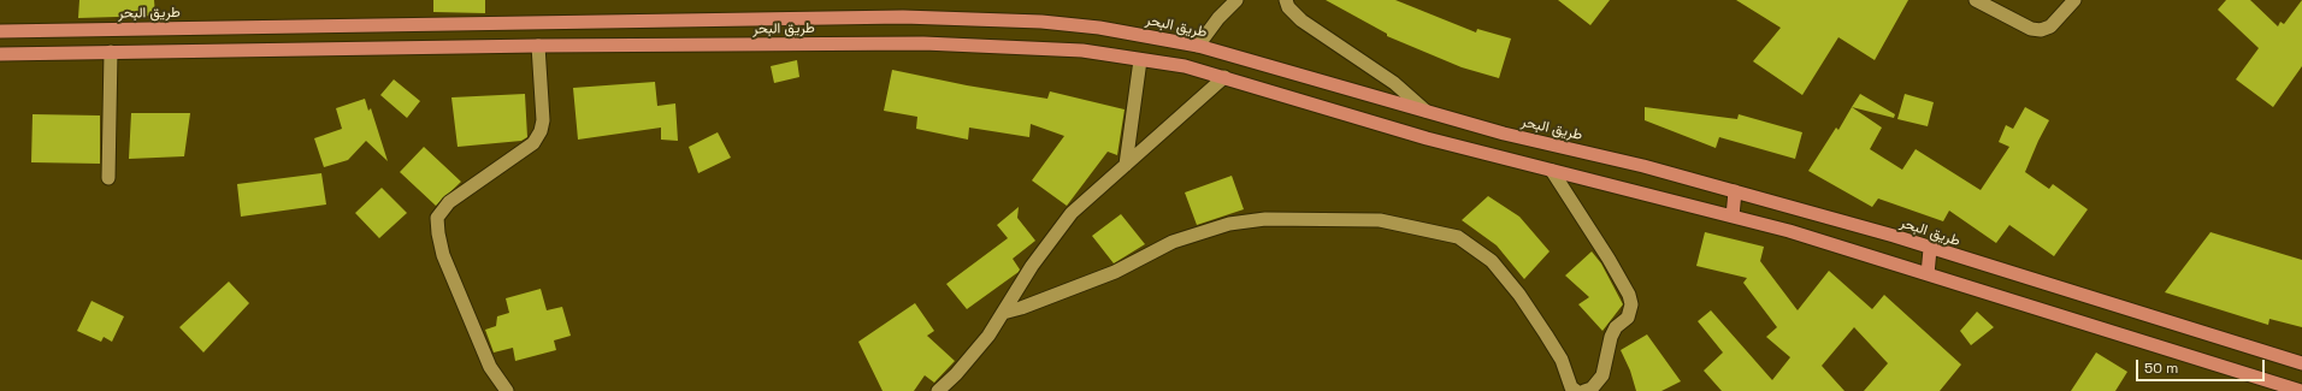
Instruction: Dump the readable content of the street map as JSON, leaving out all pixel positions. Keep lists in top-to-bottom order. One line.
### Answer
{"streets":{"highway":["طريق البحر"]},"scale_bar":"50 m"}
